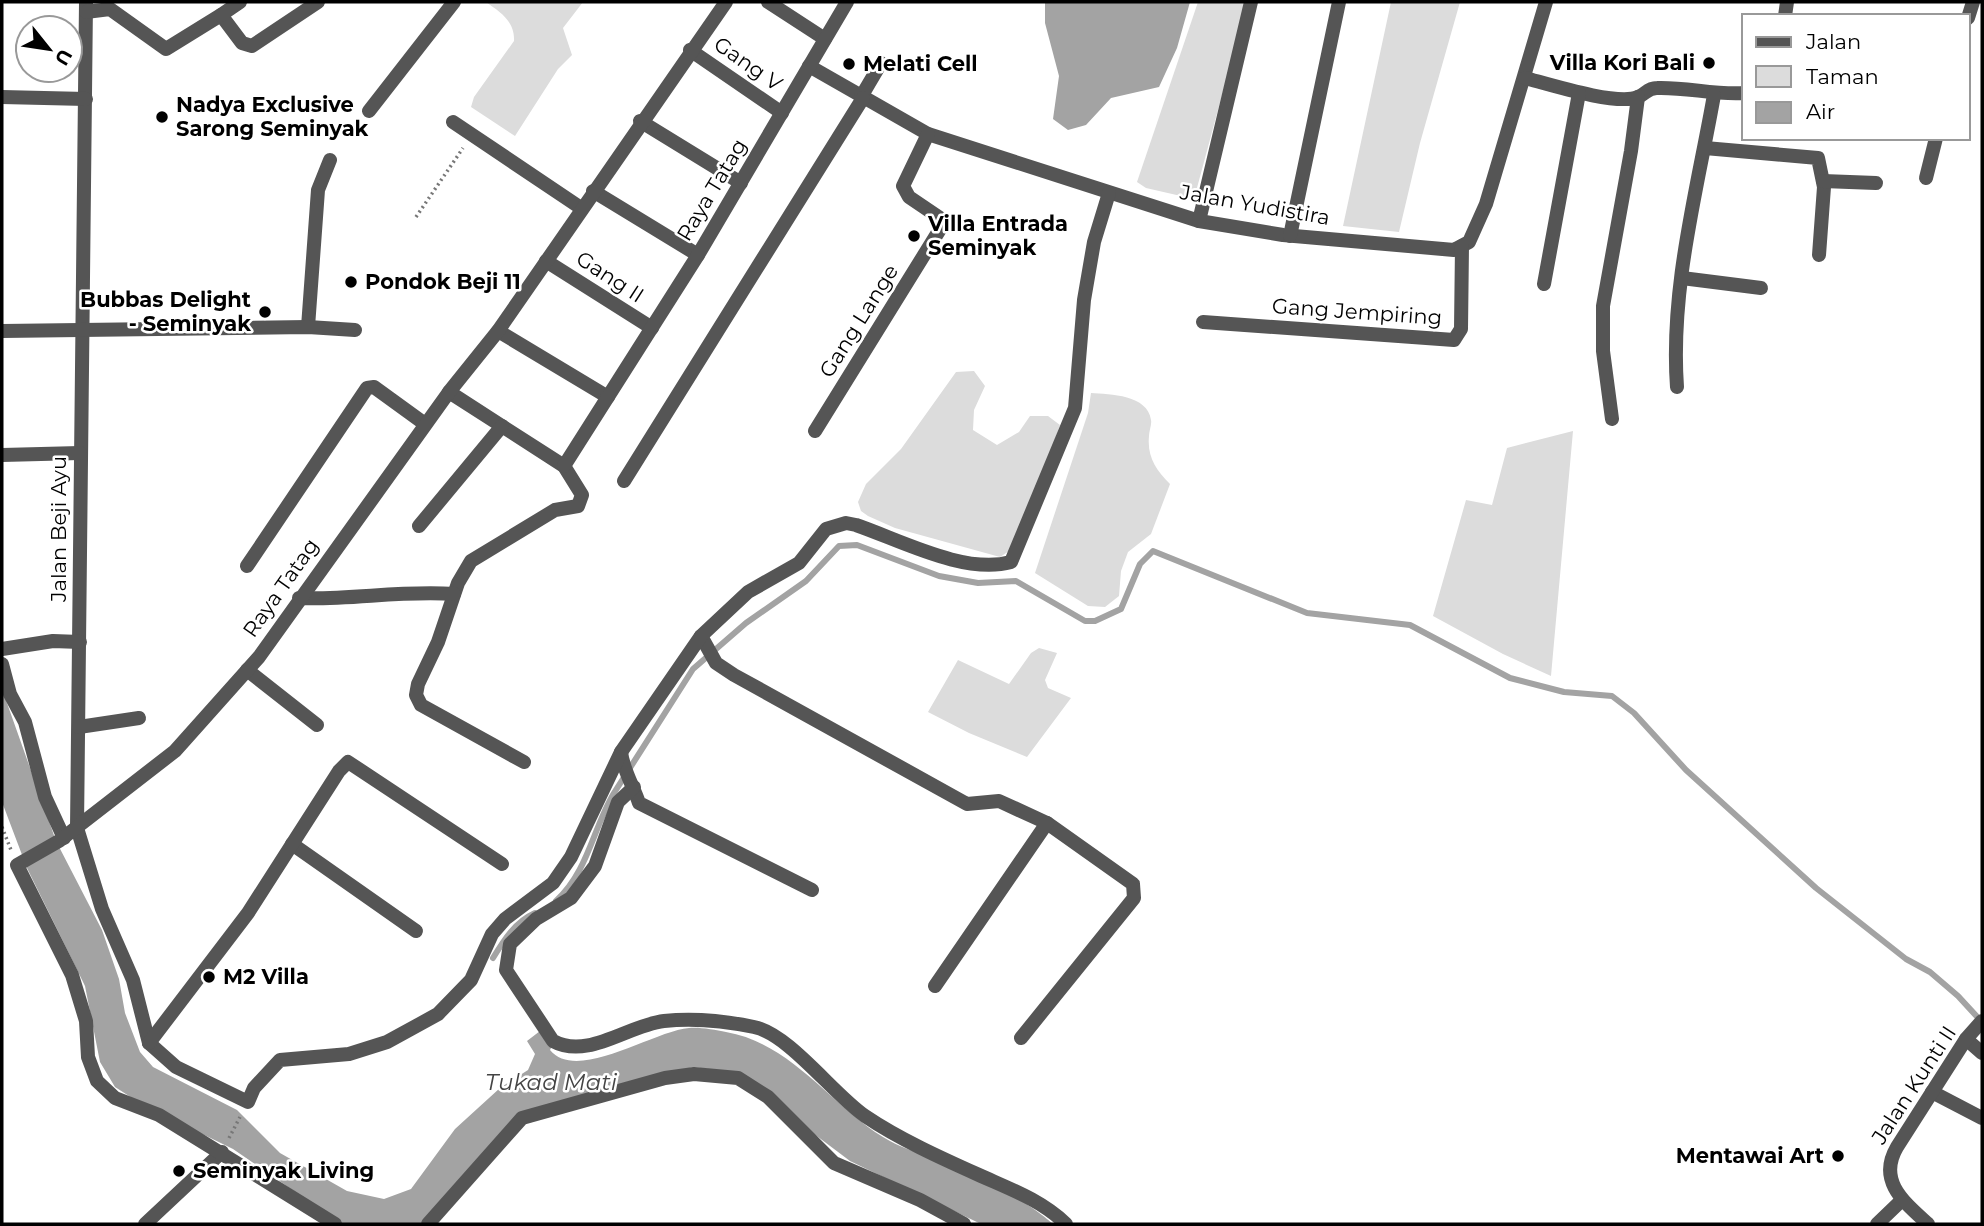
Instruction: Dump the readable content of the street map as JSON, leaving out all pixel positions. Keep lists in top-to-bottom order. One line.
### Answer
{"streets":{"street":["Gang V","Raya Tatag","Jalan Yudistira","Gang II","Gang Jempiring","Gang Lange","Jalan Beji Ayu","Jalan Kunti II"]},"crossings":[["Gang V","Raya Tatag"],["Raya Tatag","Jalan Yudistira"],["Raya Tatag","Gang II"],["Raya Tatag","Jalan Beji Ayu"],["Jalan Yudistira","Gang Jempiring"],["Jalan Yudistira","Gang Lange"]],"water":["Tukad Mati"],"places":["Villa Kori Bali","Melati Cell","Nadya Exclusive Sarong Seminyak","Villa Entrada Seminyak","Pondok Beji 11","Bubbas Delight - Seminyak","M2 Villa","Mentawai Art","Seminyak Living"],"legend":["Jalan","Taman","Air"],"north":"bottom right"}
